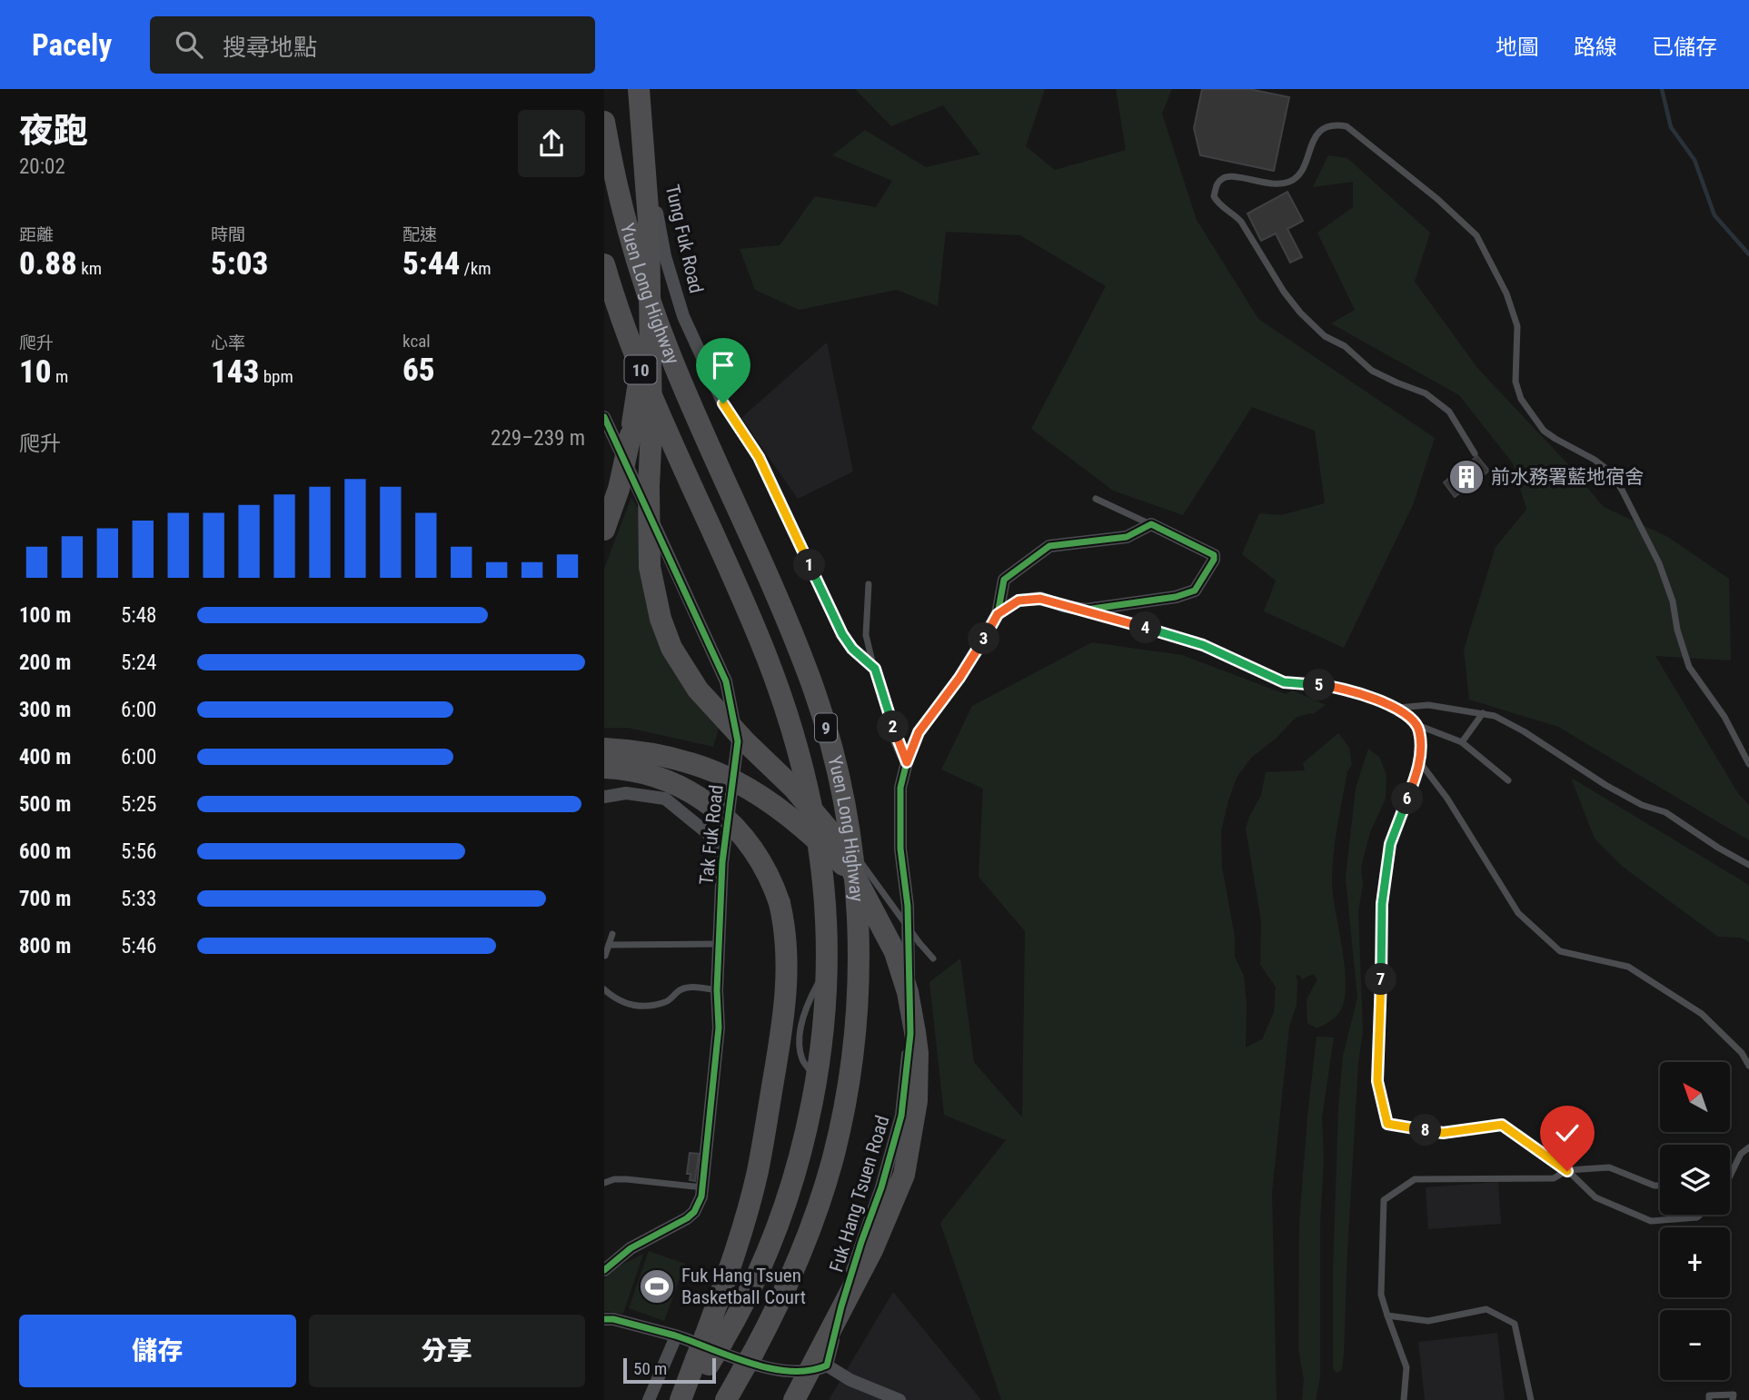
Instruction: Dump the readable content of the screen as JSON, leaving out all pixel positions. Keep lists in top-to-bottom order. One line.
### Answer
{"streets":{"highway":["Yuen Long Highway","10","9"],"street":["Tung Fuk Road","Tak Fuk Road","Fuk Hang Tsuen Road"]},"places":{"building":["前水務署藍地宿舍"],"sports":["Fuk Hang Tsuen Basketball Court"]},"scale_bar":"50 m","north":"top left","page":{"header":"Pacely","search":"搜尋地點","nav":["地圖","路線","已儲存"],"heading":["夜跑","20:02"],"stats":[["距離","0.88 km"],["時間","5:03"],["配速","5:44 /km"],["爬升","10 m"],["心率","143 bpm"],["kcal","65"]],"chart":["爬升","229–239 m"],"pins":["1","4","3","5","2","6","7","8"],"list":[{"name":"100 m","note":"5:48"},{"name":"200 m","note":"5:24"},{"name":"300 m","note":"6:00"},{"name":"400 m","note":"6:00"},{"name":"500 m","note":"5:25"},{"name":"600 m","note":"5:56"},{"name":"700 m","note":"5:33"},{"name":"800 m","note":"5:46"}],"map_buttons":["+","−"],"buttons":["儲存","分享"],"scale":"50 m"}}
